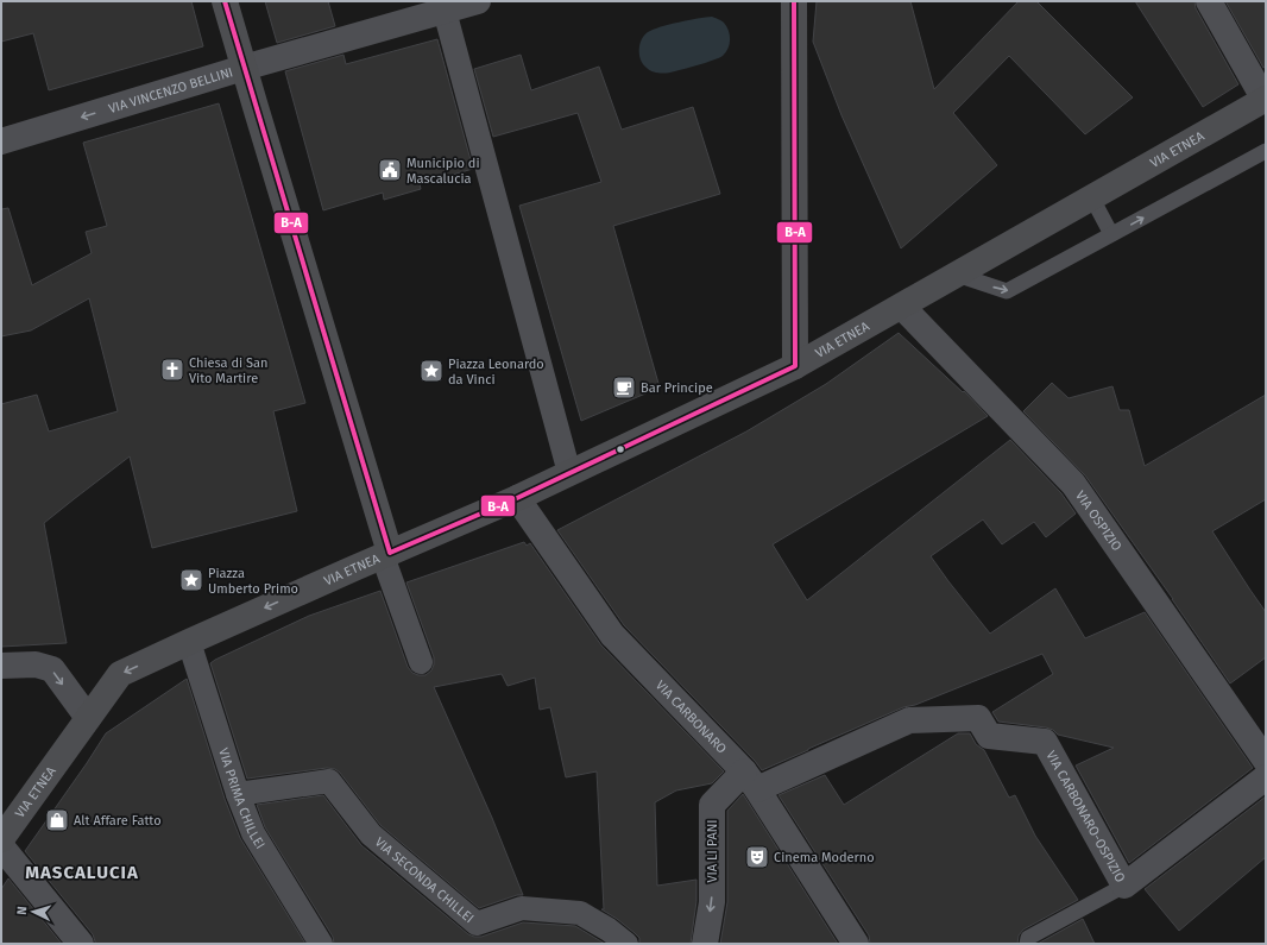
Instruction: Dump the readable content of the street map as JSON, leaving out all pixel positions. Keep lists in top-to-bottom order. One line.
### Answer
{"streets":{"main road":["VIA ETNEA"],"street":["VIA VINCENZO BELLINI","VIA OSPIZIO","VIA CARBONARO","VIA PRIMA CHILLEI","VIA CARBONARO-OSPIZIO","VIA LI PANI","VIA SECONDA CHILLEI"]},"crossings":[["VIA ETNEA","VIA OSPIZIO"],["VIA ETNEA","VIA CARBONARO"],["VIA ETNEA","VIA PRIMA CHILLEI"],["VIA CARBONARO","VIA CARBONARO-OSPIZIO"],["VIA CARBONARO","VIA LI PANI"],["VIA PRIMA CHILLEI","VIA SECONDA CHILLEI"],["VIA CARBONARO-OSPIZIO","VIA LI PANI"]],"one_way":["VIA VINCENZO BELLINI","VIA LI PANI"],"districts":["MASCALUCIA"],"places":{"public building":["Municipio di Mascalucia"],"church":["Chiesa di San Vito Martire"],"place":["Piazza Leonardo da Vinci","Piazza Umberto Primo"],"cafe":["Bar Principe"],"shop":["Alt Affare Fatto"],"theatre":["Cinema Moderno"]},"lines":["transit line B-A"],"north":"left"}
